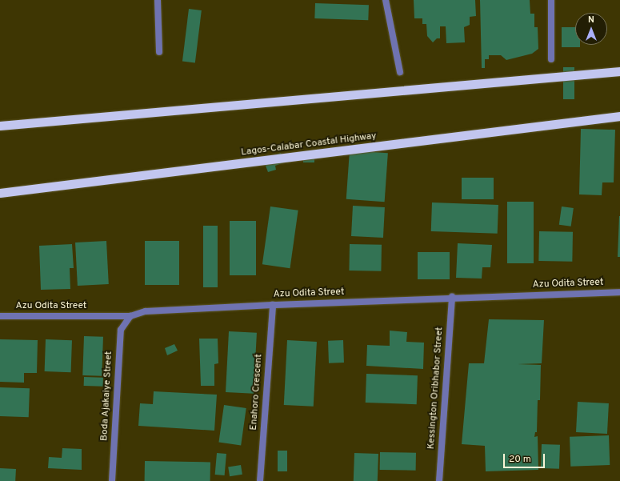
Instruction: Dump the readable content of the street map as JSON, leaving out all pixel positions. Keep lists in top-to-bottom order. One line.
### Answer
{"streets":{"highway":["Lagos-Calabar Coastal Highway"],"street":["Azu Odita Street","Kessington Oribhabor Street","Enahoro Crescent","Boda Ajakaiye Street"]},"crossings":[["Azu Odita Street","Kessington Oribhabor Street"],["Azu Odita Street","Enahoro Crescent"],["Azu Odita Street","Boda Ajakaiye Street"]],"scale_bar":"20 m","north":"top"}
